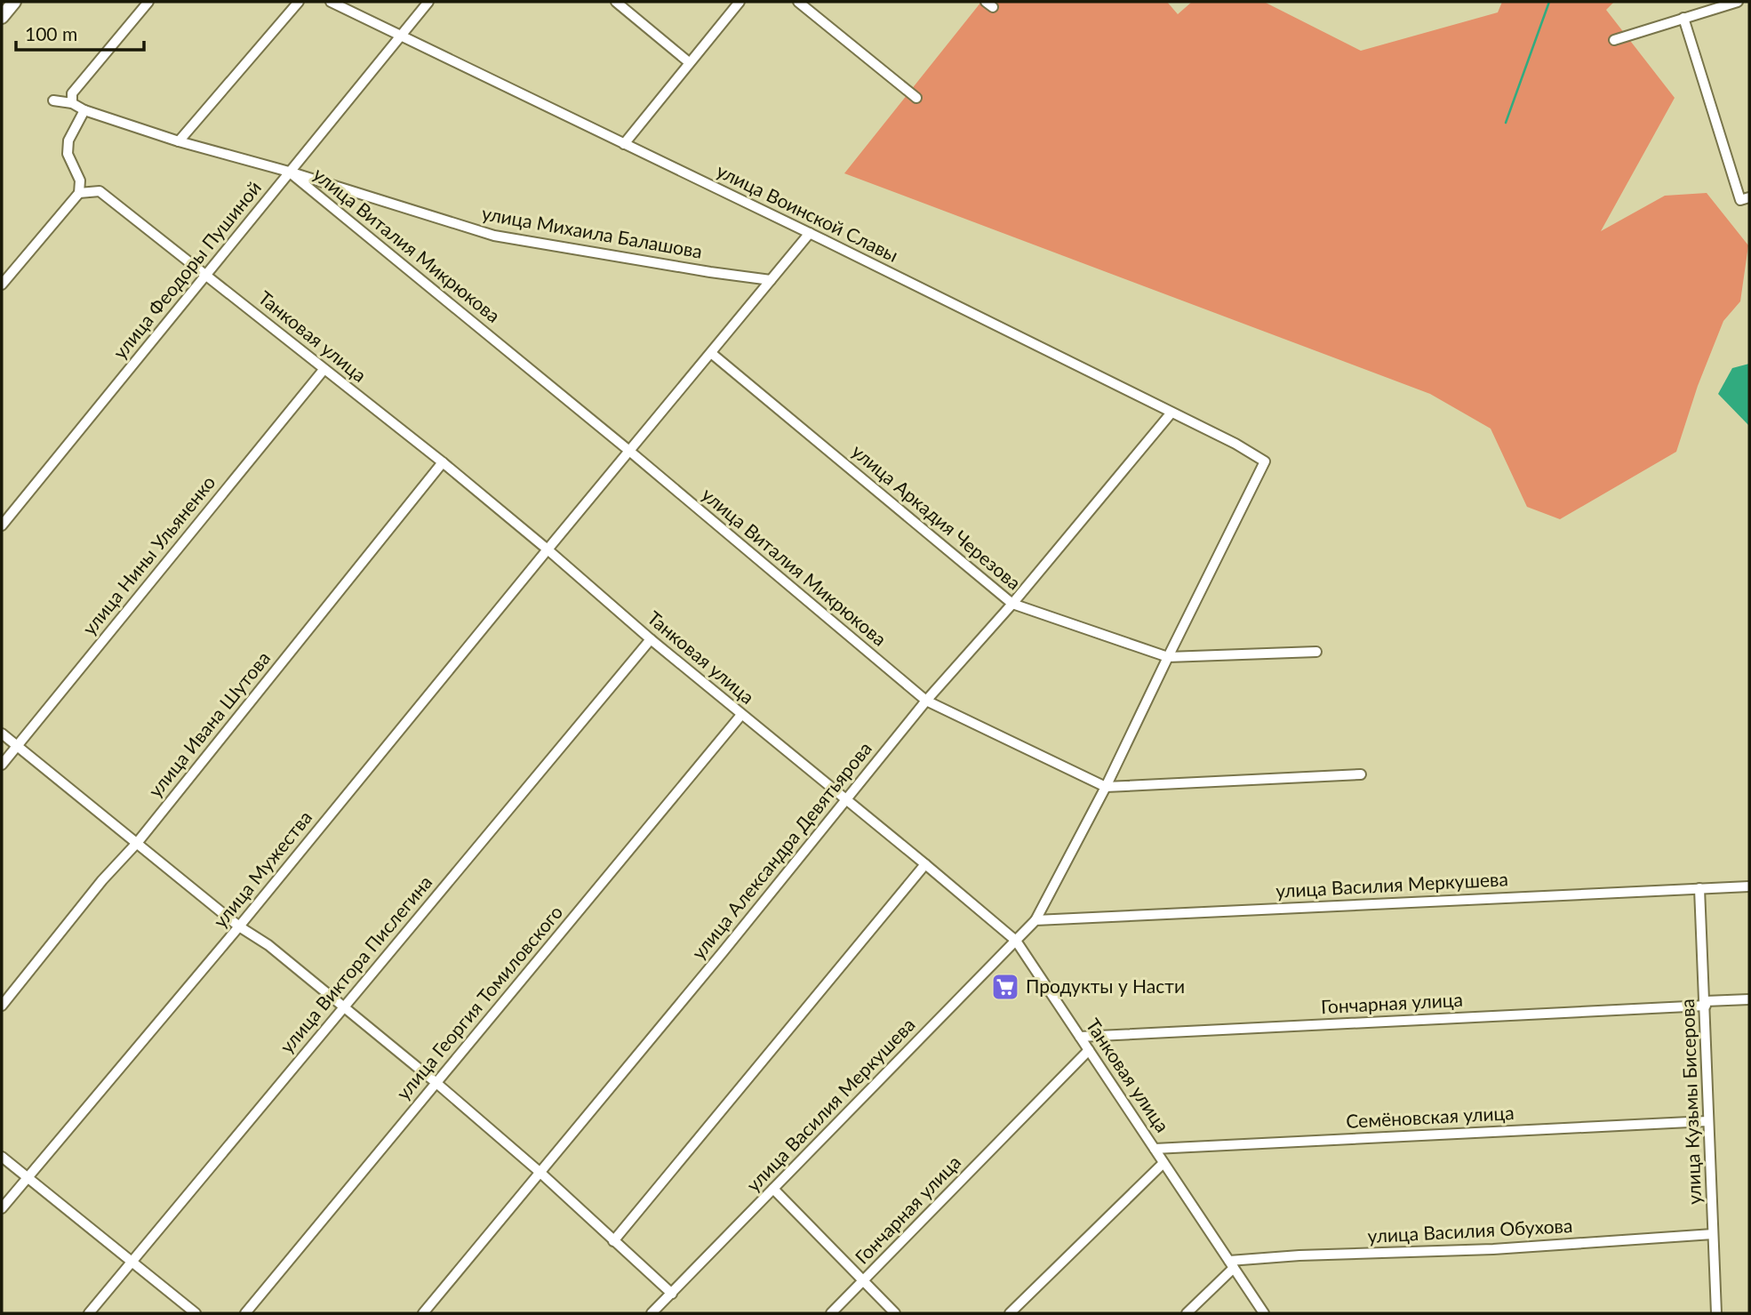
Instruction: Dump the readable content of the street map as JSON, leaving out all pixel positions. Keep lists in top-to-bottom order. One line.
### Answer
{"streets":{"street":["улица Воинской Славы","улица Михаила Балашова","улица Виталия Микрюкова","улица Феодоры Пушиной","Танковая улица","улица Аркадия Черезова","улица Нины Ульяненко","улица Ивана Шутова","улица Александра Девятьярова","улица Мужества","улица Василия Меркушева","улица Виктора Пислегина","улица Георгия Томиловского","Гончарная улица","улица Кузьмы Бисерова","Семёновская улица","улица Василия Обухова"]},"crossings":[["улица Воинской Славы","улица Феодоры Пушиной"],["улица Воинской Славы","улица Александра Девятьярова"],["улица Воинской Славы","улица Мужества"],["улица Воинской Славы","улица Василия Меркушева"],["улица Михаила Балашова","улица Виталия Микрюкова"],["улица Михаила Балашова","улица Феодоры Пушиной"],["улица Михаила Балашова","улица Мужества"],["улица Виталия Микрюкова","улица Феодоры Пушиной"],["улица Виталия Микрюкова","улица Александра Девятьярова"],["улица Виталия Микрюкова","улица Мужества"],["улица Виталия Микрюкова","улица Василия Меркушева"],["улица Феодоры Пушиной","Танковая улица"],["Танковая улица","улица Нины Ульяненко"],["Танковая улица","улица Ивана Шутова"],["Танковая улица","улица Александра Девятьярова"],["Танковая улица","улица Мужества"],["Танковая улица","улица Василия Меркушева"],["Танковая улица","улица Виктора Пислегина"],["Танковая улица","улица Георгия Томиловского"],["Танковая улица","Гончарная улица"],["Танковая улица","Семёновская улица"],["Танковая улица","улица Василия Обухова"],["улица Аркадия Черезова","улица Александра Девятьярова"],["улица Аркадия Черезова","улица Мужества"],["улица Аркадия Черезова","улица Василия Меркушева"],["улица Василия Меркушева","улица Кузьмы Бисерова"],["Гончарная улица","улица Кузьмы Бисерова"],["улица Кузьмы Бисерова","Семёновская улица"],["улица Кузьмы Бисерова","улица Василия Обухова"]],"places":{"supermarket":["Продукты у Насти"]},"scale_bar":"100 m"}
